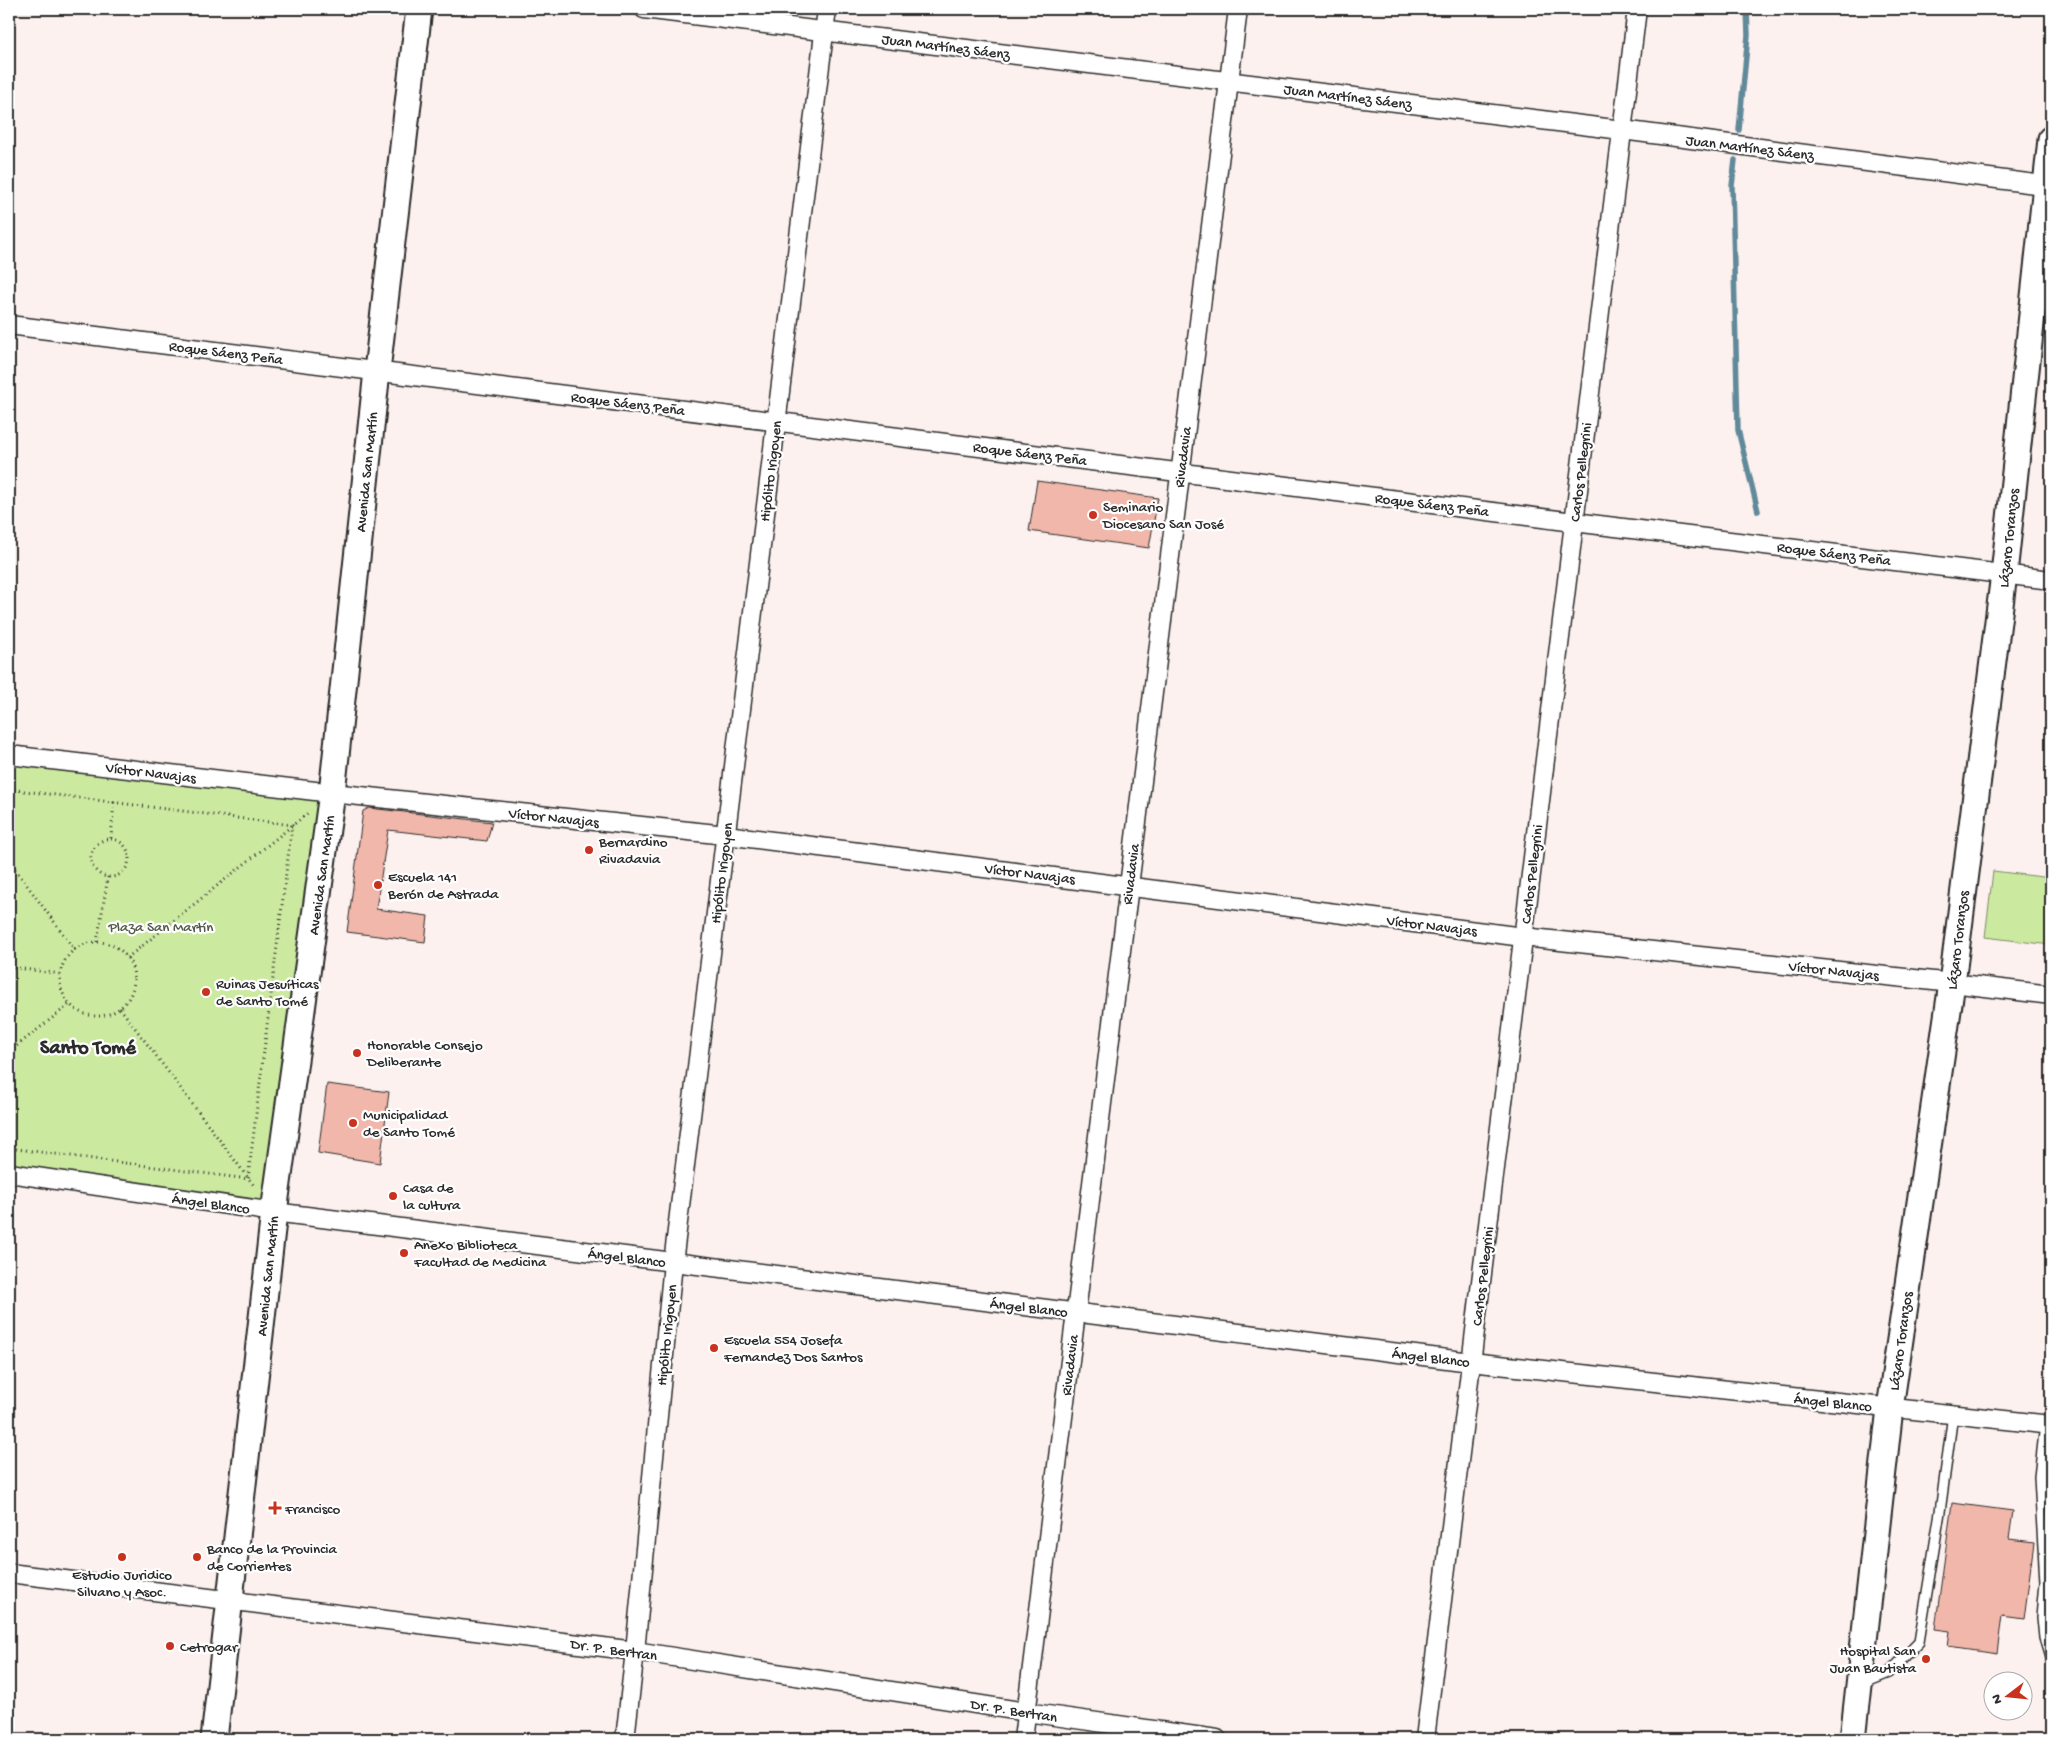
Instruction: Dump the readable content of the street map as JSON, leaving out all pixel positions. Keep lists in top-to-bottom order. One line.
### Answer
{"streets":{"main road":["Avenida San Martín","Lázaro Toranzos"],"street":["Juan Martínez Sáenz","Roque Sáenz Peña","Rivadavia","Hipólito Irigoyen","Carlos Pellegrini","Víctor Navajas","Ángel Blanco","Dr. P. Bertran"]},"crossings":[["Juan Martínez Sáenz","Rivadavia"],["Juan Martínez Sáenz","Hipólito Irigoyen"],["Juan Martínez Sáenz","Carlos Pellegrini"],["Juan Martínez Sáenz","Lázaro Toranzos"],["Roque Sáenz Peña","Rivadavia"],["Roque Sáenz Peña","Hipólito Irigoyen"],["Roque Sáenz Peña","Avenida San Martín"],["Roque Sáenz Peña","Carlos Pellegrini"],["Roque Sáenz Peña","Lázaro Toranzos"],["Rivadavia","Víctor Navajas"],["Rivadavia","Ángel Blanco"],["Rivadavia","Dr. P. Bertran"],["Hipólito Irigoyen","Víctor Navajas"],["Hipólito Irigoyen","Ángel Blanco"],["Hipólito Irigoyen","Dr. P. Bertran"],["Avenida San Martín","Víctor Navajas"],["Avenida San Martín","Ángel Blanco"],["Avenida San Martín","Dr. P. Bertran"],["Carlos Pellegrini","Víctor Navajas"],["Carlos Pellegrini","Ángel Blanco"],["Lázaro Toranzos","Víctor Navajas"],["Lázaro Toranzos","Ángel Blanco"]],"districts":["Santo Tomé"],"parks":["Plaza San Martín"],"places":{"other":["Seminario Diocesano San José","Bernardino Rivadavia","Escuela 141 Berón de Astrada","Ruinas Jesuíticas de Santo Tomé","Honorable Consejo Deliberante","Municipalidad de Santo Tomé","Casa de la cultura","Anexo Biblioteca Facultad de Medicina","Escuela 554 Josefa Fernandez Dos Santos","Estudio Juridico Silvano y Asoc.","Banco de la Provincia de Corrientes","Cetrogar","Hospital San Juan Bautista"],"health":["Francisco"]},"north":"left"}
